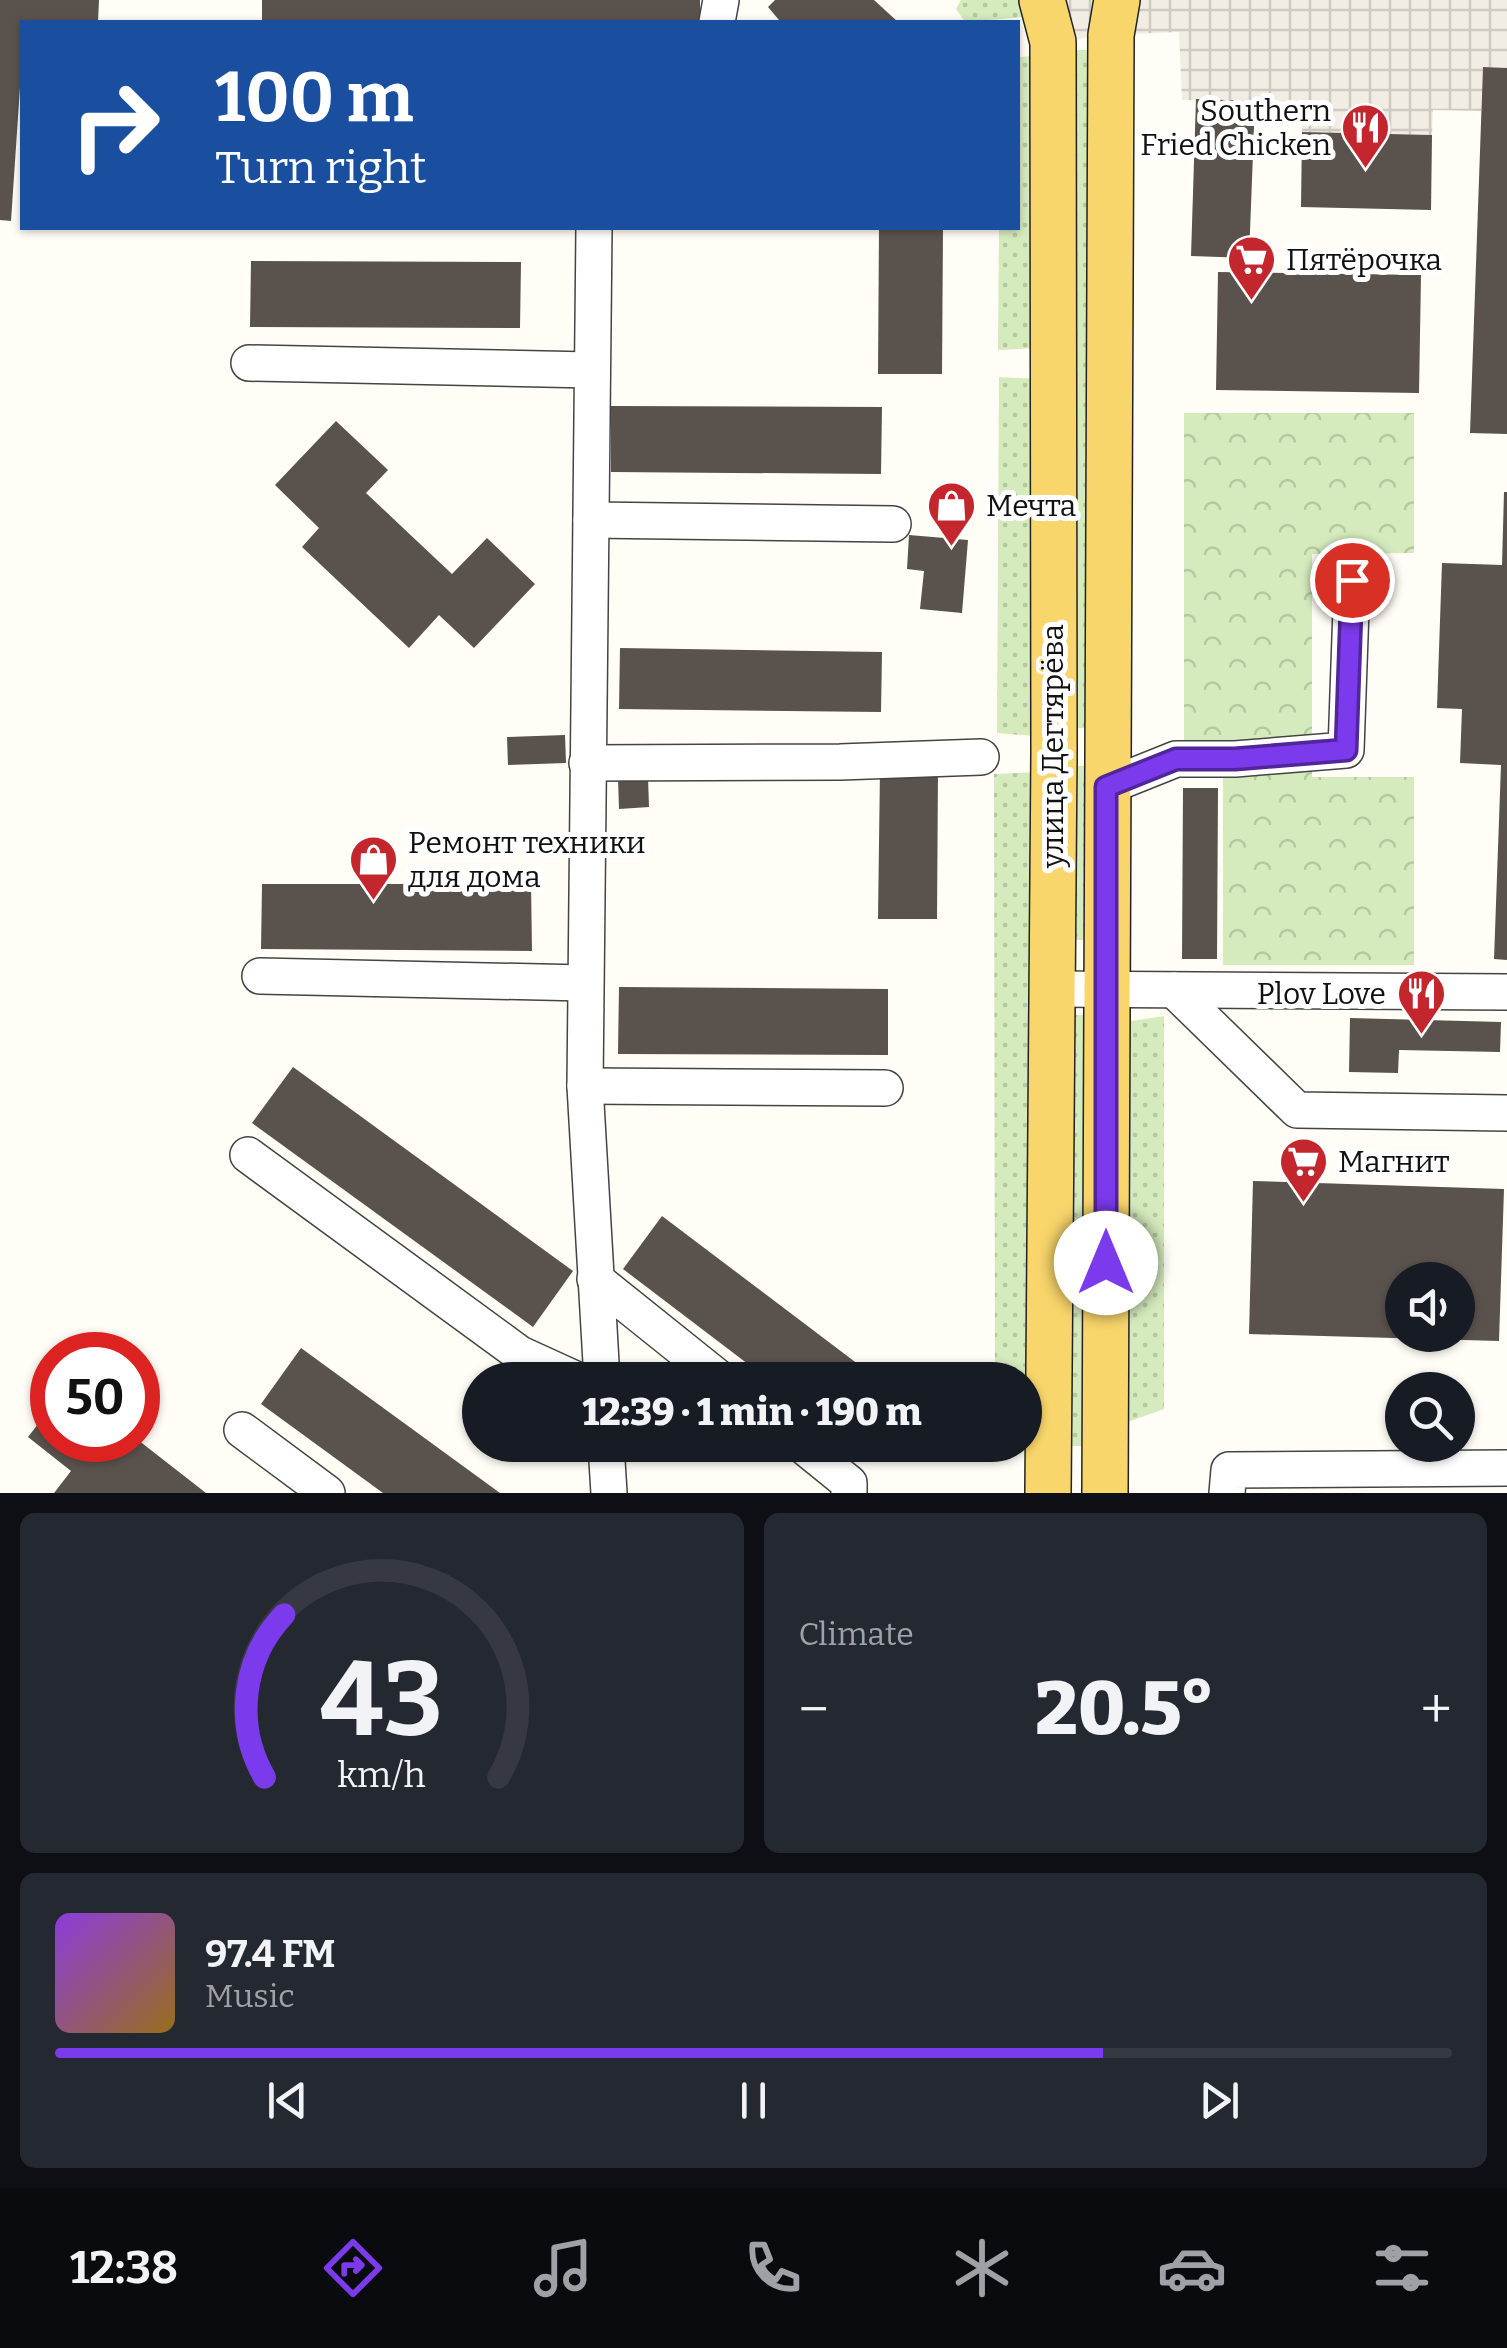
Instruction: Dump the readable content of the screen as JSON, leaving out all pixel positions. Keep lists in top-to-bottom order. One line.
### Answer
{"streets":{"main road":["улица Дегтярёва"]},"places":{"restaurant":["Southern Fried Chicken","Plov Love"],"supermarket":["Пятёрочка","Магнит"],"shop":["Мечта","Ремонт техники для дома"]},"page":{"turn":["100 m","Turn right"],"limit":"50","trip":"12:39 · 1 min · 190 m","tile":"Climate","heat":["−","20.5°","+"],"song":["97.4 FM","Music"],"tabs":"12:38","gauge":["43","km/h"]}}
